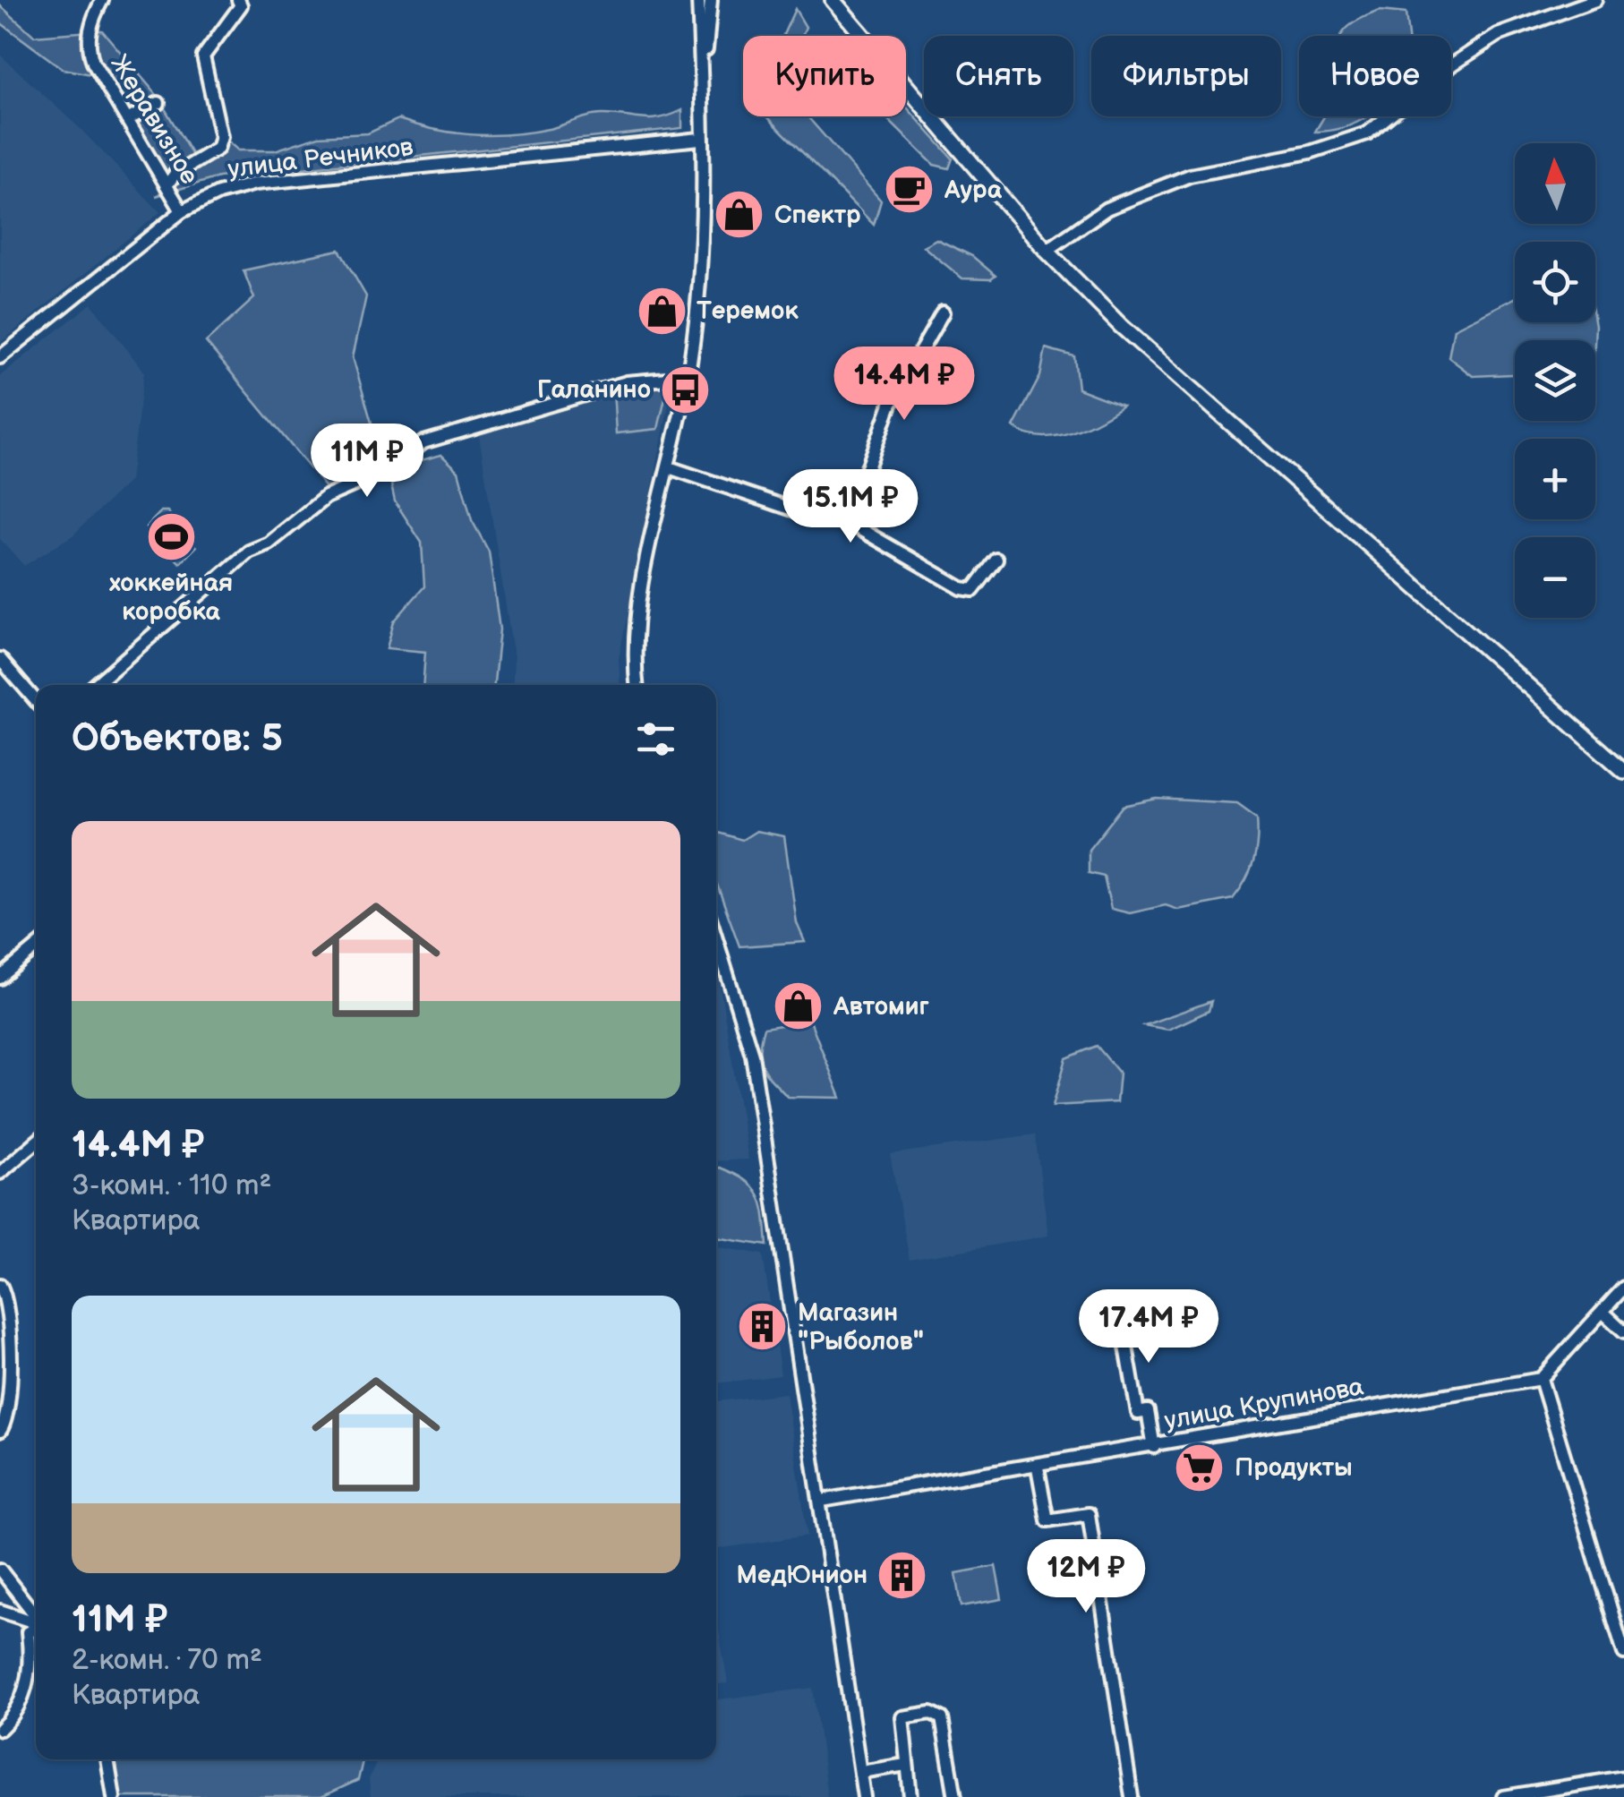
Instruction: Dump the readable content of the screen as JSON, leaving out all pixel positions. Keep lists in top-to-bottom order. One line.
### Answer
{"streets":{"street":["Жеравизное","улица Речников","улица Крупинова"]},"crossings":[["Жеравизное","улица Речников"]],"places":{"cafe":["Аура"],"shop":["Спектр","Теремок","Автомиг"],"bus stop":["Галанино"],"sports":["хоккейная коробка"],"building":["Магазин \"Рыболов\"","МедЮнион"],"supermarket":["Продукты"]},"north":"top","page":{"chip":["Купить","Снять","Фильтры","Новое"],"map_buttons":["+","−"],"price":["14.4M ₽","11M ₽","15.1M ₽","17.4M ₽","12M ₽"],"heading":"Объектов: 5","list":[{"name":"14.4M ₽","note":"3-комн. · 110 m² · Квартира"},{"name":"11M ₽","note":"2-комн. · 70 m² · Квартира"}]}}
